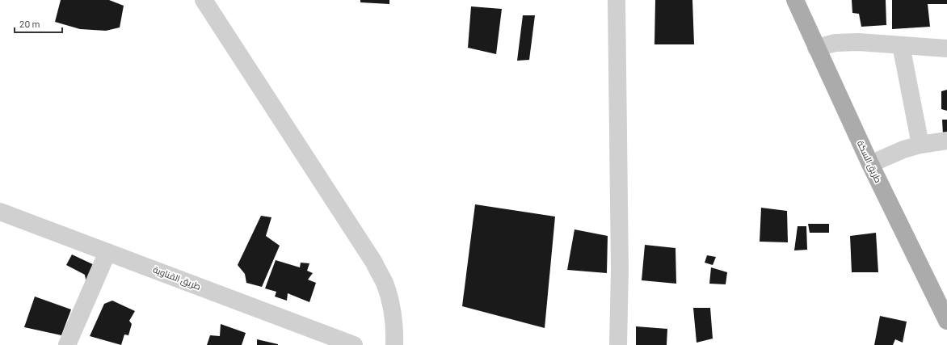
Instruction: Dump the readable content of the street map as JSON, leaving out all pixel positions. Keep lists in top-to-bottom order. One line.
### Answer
{"streets":{"main road":["طريق السكة"],"street":["طريق القناوية"]},"scale_bar":"20 m"}
